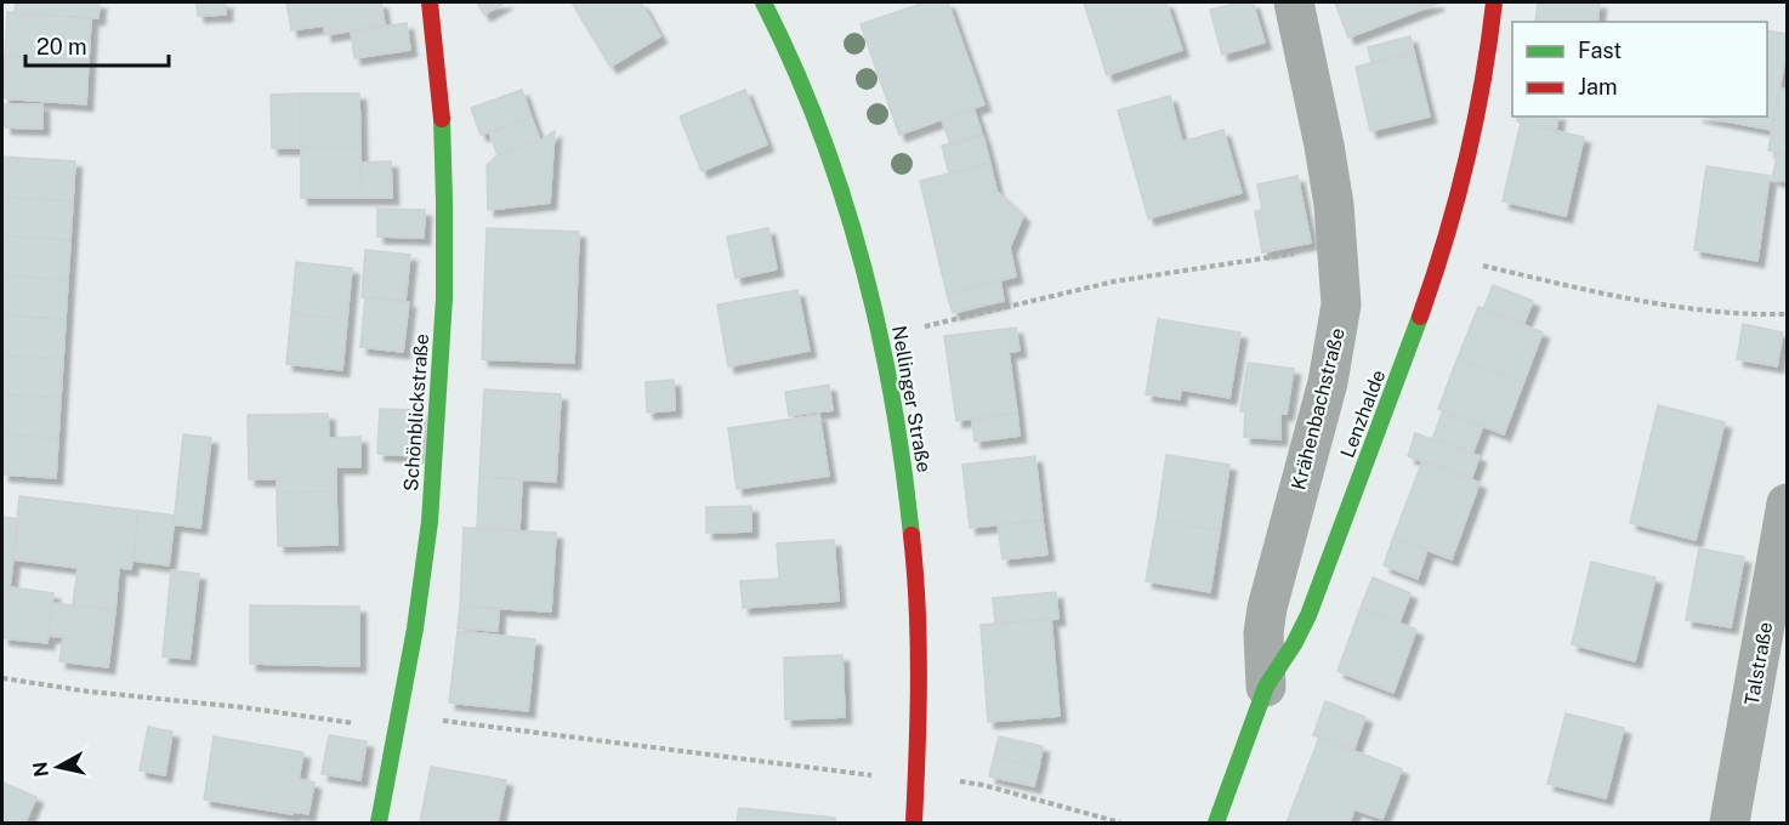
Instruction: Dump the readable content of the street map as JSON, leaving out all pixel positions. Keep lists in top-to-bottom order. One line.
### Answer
{"streets":{"street":["Nellinger Straße","Krähenbachstraße","Schönblickstraße","Lenzhalde","Talstraße"]},"crossings":[["Krähenbachstraße","Lenzhalde"]],"legend":["Fast","Jam"],"scale_bar":"20 m","north":"left"}
